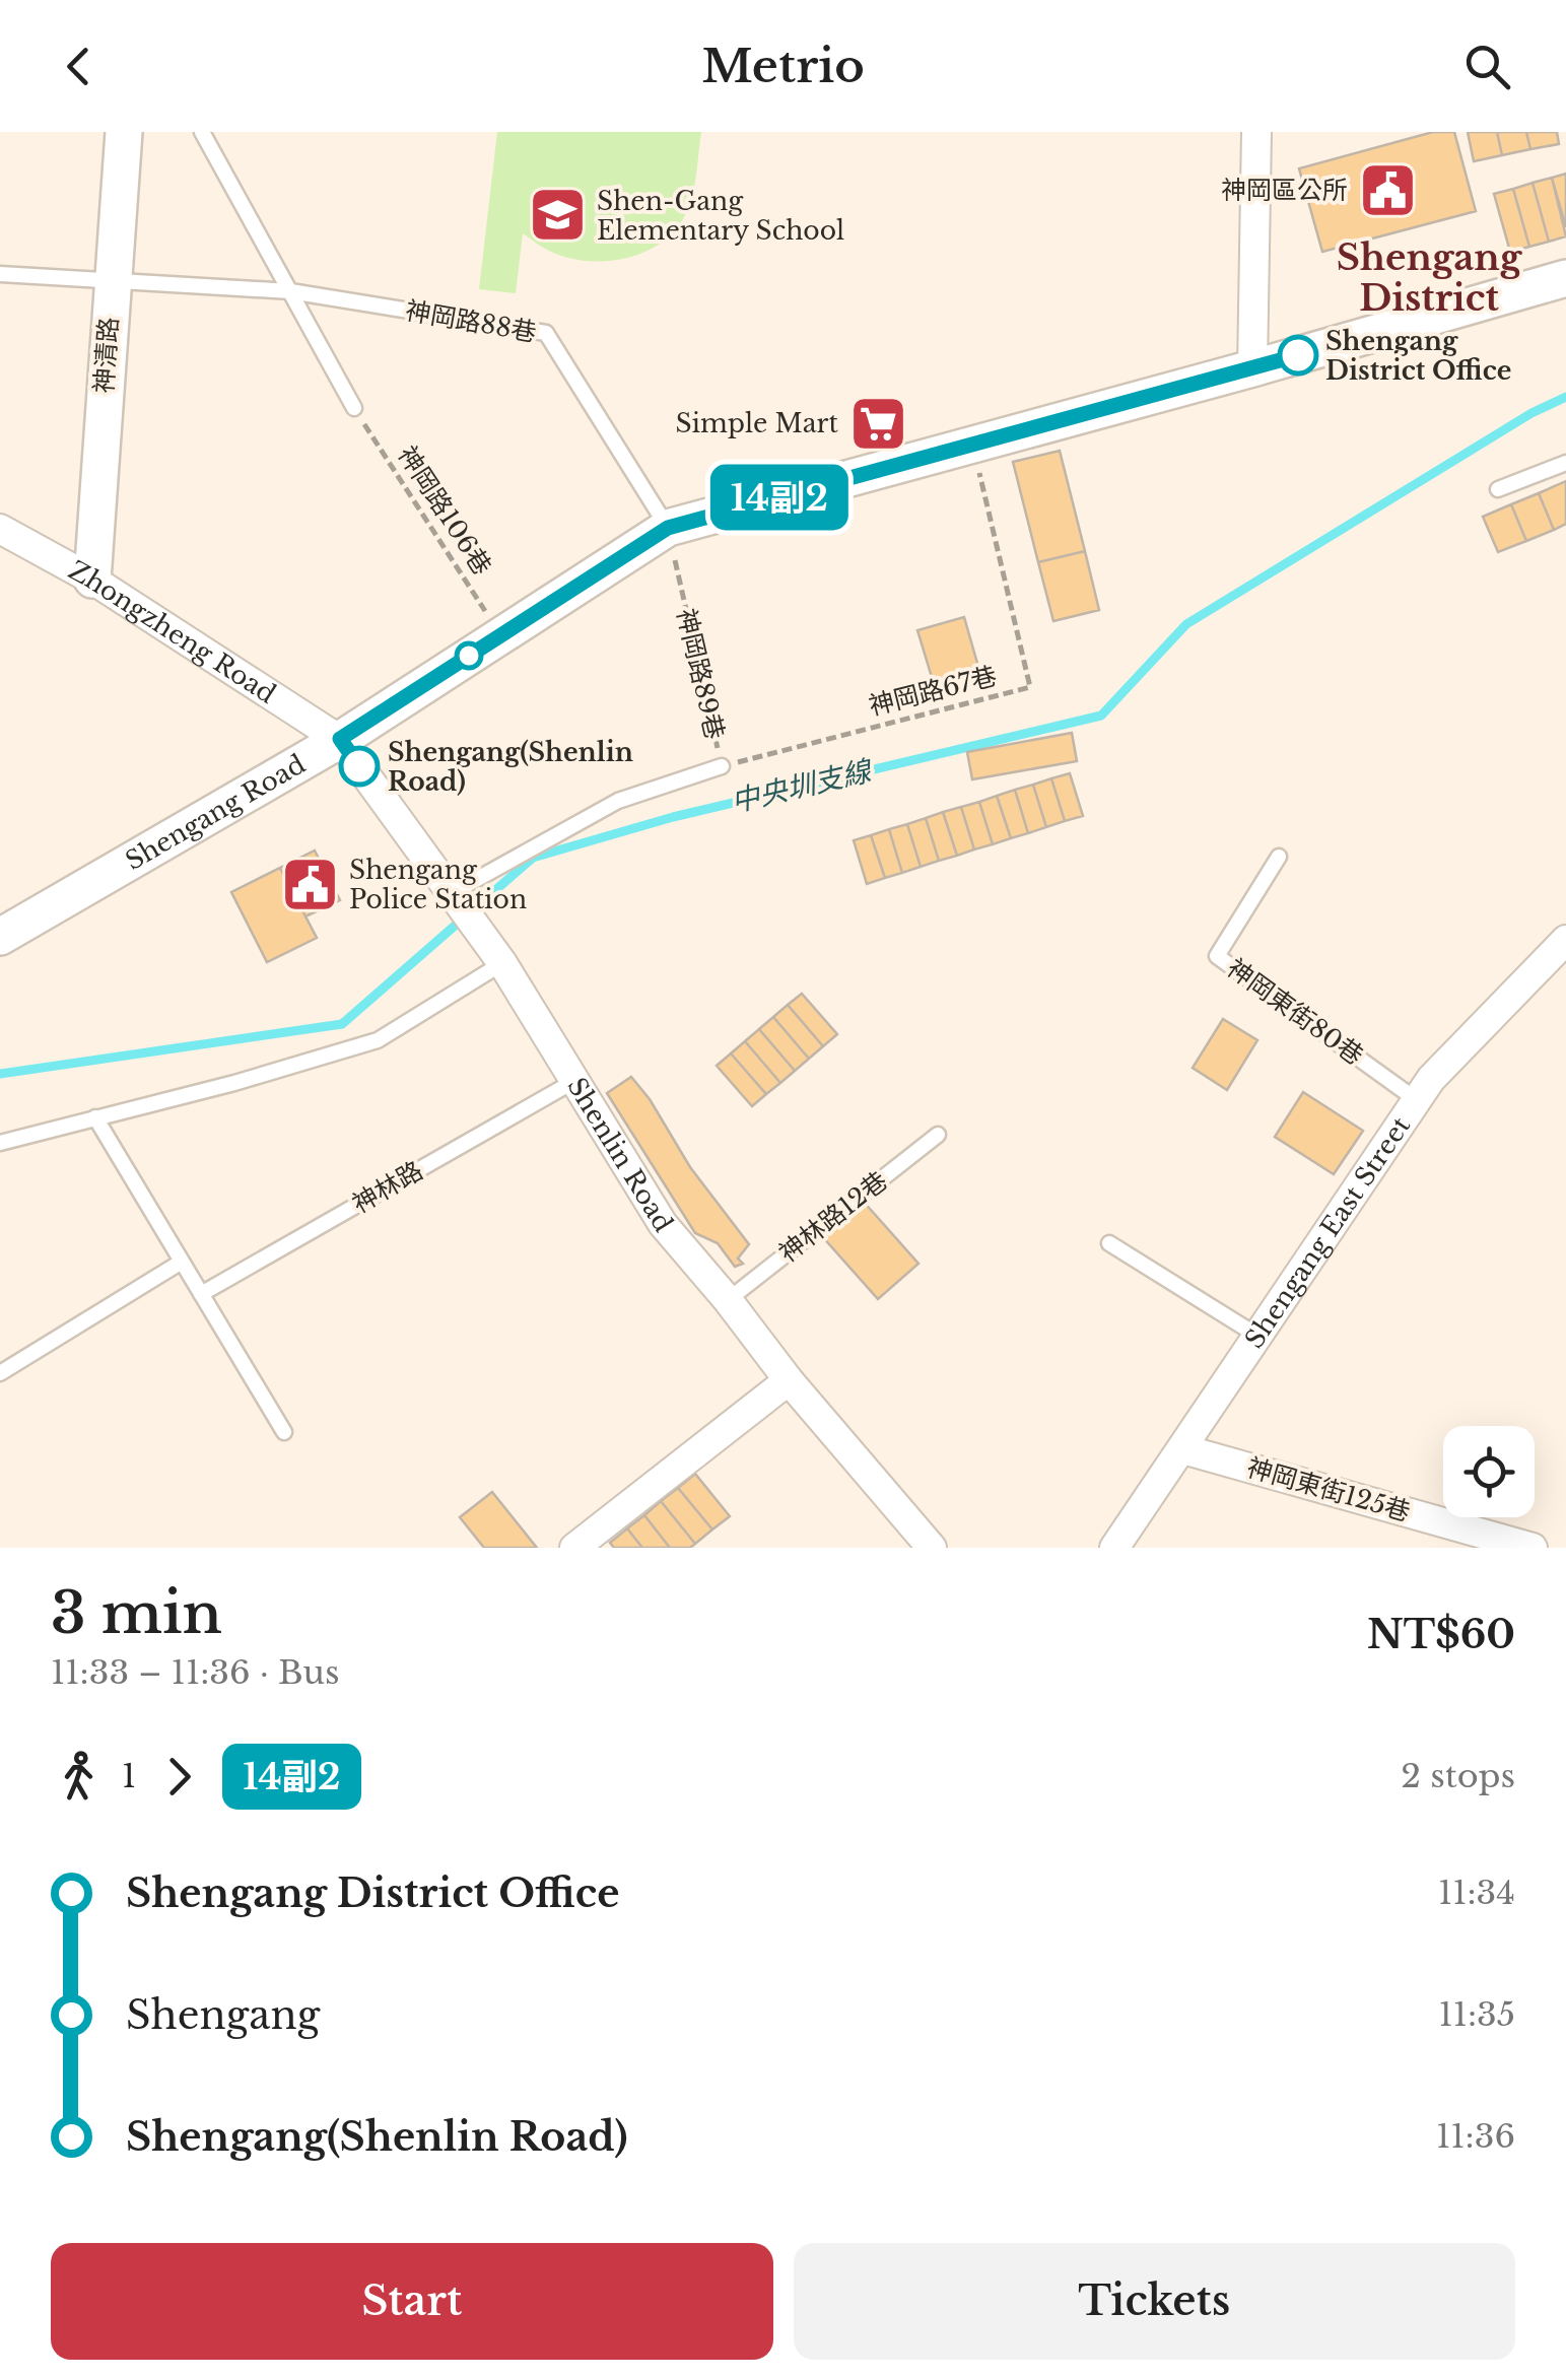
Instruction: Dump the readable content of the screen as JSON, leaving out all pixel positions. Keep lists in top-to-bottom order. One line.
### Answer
{"streets":{"street":["神清路","Zhongzheng Road","Shengang Road","Shenlin Road","Shengang East Street","神岡東街125巷"],"lane":["神岡路88巷","神岡路89巷","神岡東街80巷","神林路","神林路12巷"],"path":["神岡路106巷","神岡路67巷"]},"crossings":[["神岡路88巷","神清路"],["神岡路88巷","神岡路89巷"],["神岡路88巷","Shengang Road"],["神清路","Zhongzheng Road"],["神岡路106巷","Shengang Road"],["Zhongzheng Road","Shengang Road"],["Zhongzheng Road","Shenlin Road"],["神岡路89巷","神岡路67巷"],["神岡路89巷","Shengang Road"],["神岡路89巷","Shenlin Road"],["神岡路67巷","Shengang Road"],["Shengang Road","Shenlin Road"],["神岡東街80巷","Shengang East Street"],["Shenlin Road","神林路"],["Shenlin Road","神林路12巷"],["Shengang East Street","神岡東街125巷"]],"districts":["Shengang District"],"water":["中央圳支線"],"places":{"public building":["神岡區公所","Shengang Police Station"],"school or university":["Shen-Gang Elementary School"],"other":["Shengang District Office","Shengang(Shenlin Road)"],"supermarket":["Simple Mart"]},"lines":["bus line 14副2"],"page":{"header":"Metrio","on_map":"14副2","heading":["3 min","11:33 – 11:36 · Bus","NT$60"],"legs":["1","14副2","2 stops"],"list":[{"name":"Shengang District Office","value":"11:34"},{"name":"Shengang","value":"11:35"},{"name":"Shengang(Shenlin Road)","value":"11:36"}],"buttons":["Start","Tickets"]}}
